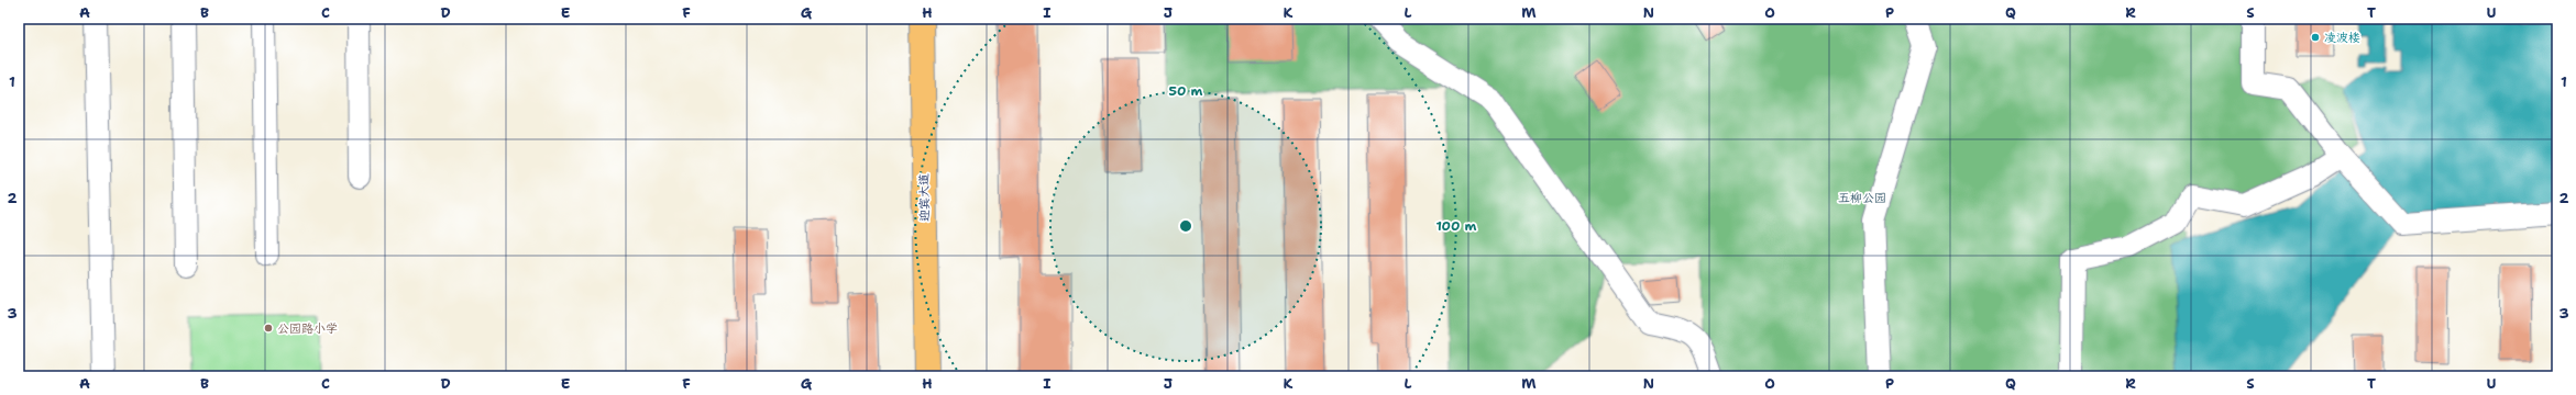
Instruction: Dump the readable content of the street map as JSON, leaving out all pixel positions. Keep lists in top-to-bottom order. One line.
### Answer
{"streets":{"main road":["迎宾大道"]},"parks":["五柳公园"],"places":["凌波楼","公园路小学"],"grid":{"columns":["A","B","C","D","E","F","G","H","I","J","K","L","M","N","O","P","Q","R","S","T","U"],"rows":["1","2","3"]},"rings":["50 m","100 m"]}
